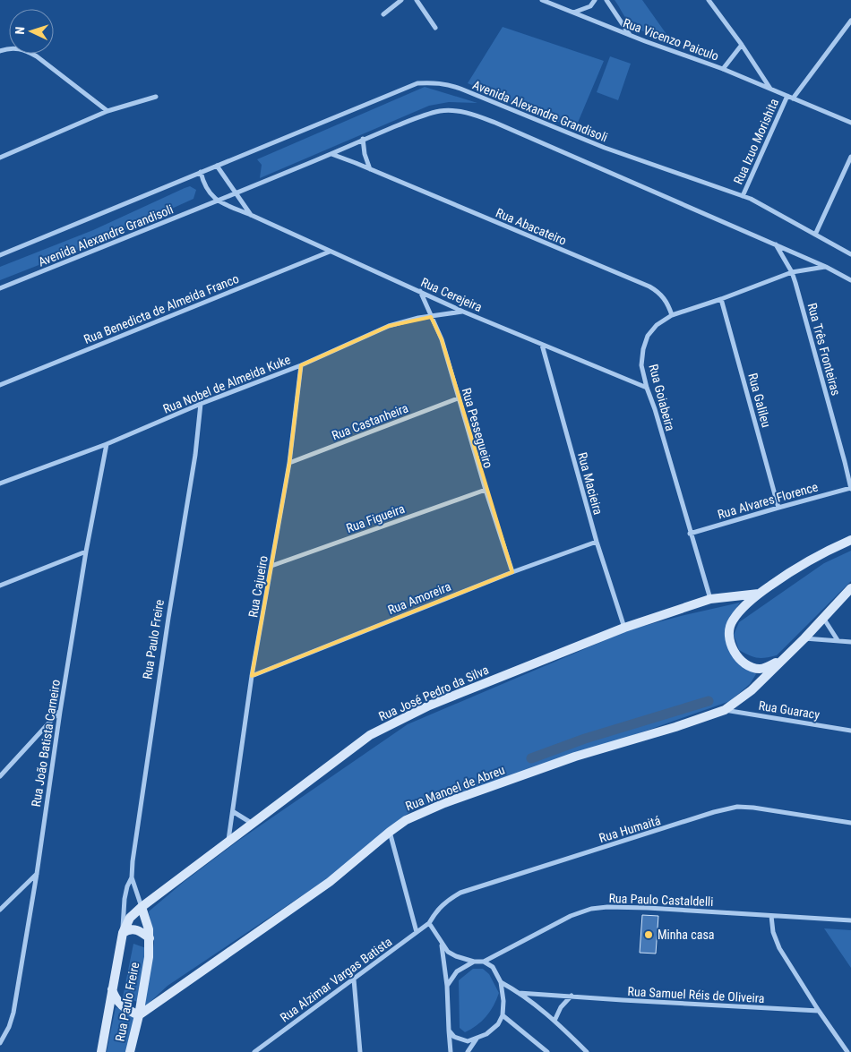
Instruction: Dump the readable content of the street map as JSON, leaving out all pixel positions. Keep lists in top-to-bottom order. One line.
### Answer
{"streets":{"main road":["Rua Paulo Freire","Rua José Pedro da Silva","Rua Manoel de Abreu"],"street":["Rua Vicenzo Paiculo","Avenida Alexandre Grandisoli","Rua Izuo Morishita","Rua Abacateiro","Rua Cerejeira","Rua Benedicta de Almeida Franco","Rua Três Fronteiras","Rua Nobel de Almeida Kuke","Rua Goiabeira","Rua Galileu","Rua Castanheira","Rua Pessegueiro","Rua Macieira","Rua Alvares Florence","Rua Figueira","Rua Cajueiro","Rua Amoreira","Rua Guaracy","Rua João Batista Carneiro","Rua Humaitá","Rua Paulo Castaldelli","Rua Alzimar Vargas Batista","Rua Samuel Réis de Oliveira"]},"crossings":[["Rua Vicenzo Paiculo","Rua Izuo Morishita"],["Avenida Alexandre Grandisoli","Rua Izuo Morishita"],["Avenida Alexandre Grandisoli","Rua Abacateiro"],["Avenida Alexandre Grandisoli","Rua Cerejeira"],["Avenida Alexandre Grandisoli","Rua Três Fronteiras"],["Avenida Alexandre Grandisoli","Rua Goiabeira"],["Rua Abacateiro","Rua Goiabeira"],["Rua Cerejeira","Rua Benedicta de Almeida Franco"],["Rua Cerejeira","Rua Nobel de Almeida Kuke"],["Rua Cerejeira","Rua Goiabeira"],["Rua Cerejeira","Rua Pessegueiro"],["Rua Cerejeira","Rua Macieira"],["Rua Três Fronteiras","Rua Goiabeira"],["Rua Três Fronteiras","Rua Alvares Florence"],["Rua Nobel de Almeida Kuke","Rua Pessegueiro"],["Rua Nobel de Almeida Kuke","Rua Cajueiro"],["Rua Nobel de Almeida Kuke","Rua Paulo Freire"],["Rua Nobel de Almeida Kuke","Rua João Batista Carneiro"],["Rua Goiabeira","Rua Galileu"],["Rua Goiabeira","Rua Alvares Florence"],["Rua Goiabeira","Rua José Pedro da Silva"],["Rua Galileu","Rua Alvares Florence"],["Rua Castanheira","Rua Pessegueiro"],["Rua Castanheira","Rua Cajueiro"],["Rua Pessegueiro","Rua Figueira"],["Rua Pessegueiro","Rua Amoreira"],["Rua Macieira","Rua Amoreira"],["Rua Macieira","Rua José Pedro da Silva"],["Rua Figueira","Rua Cajueiro"],["Rua Cajueiro","Rua Amoreira"],["Rua Cajueiro","Rua José Pedro da Silva"],["Rua Paulo Freire","Rua José Pedro da Silva"],["Rua Paulo Freire","Rua Manoel de Abreu"],["Rua Guaracy","Rua Manoel de Abreu"],["Rua Humaitá","Rua Alzimar Vargas Batista"]],"places":["Minha casa"],"north":"left"}
